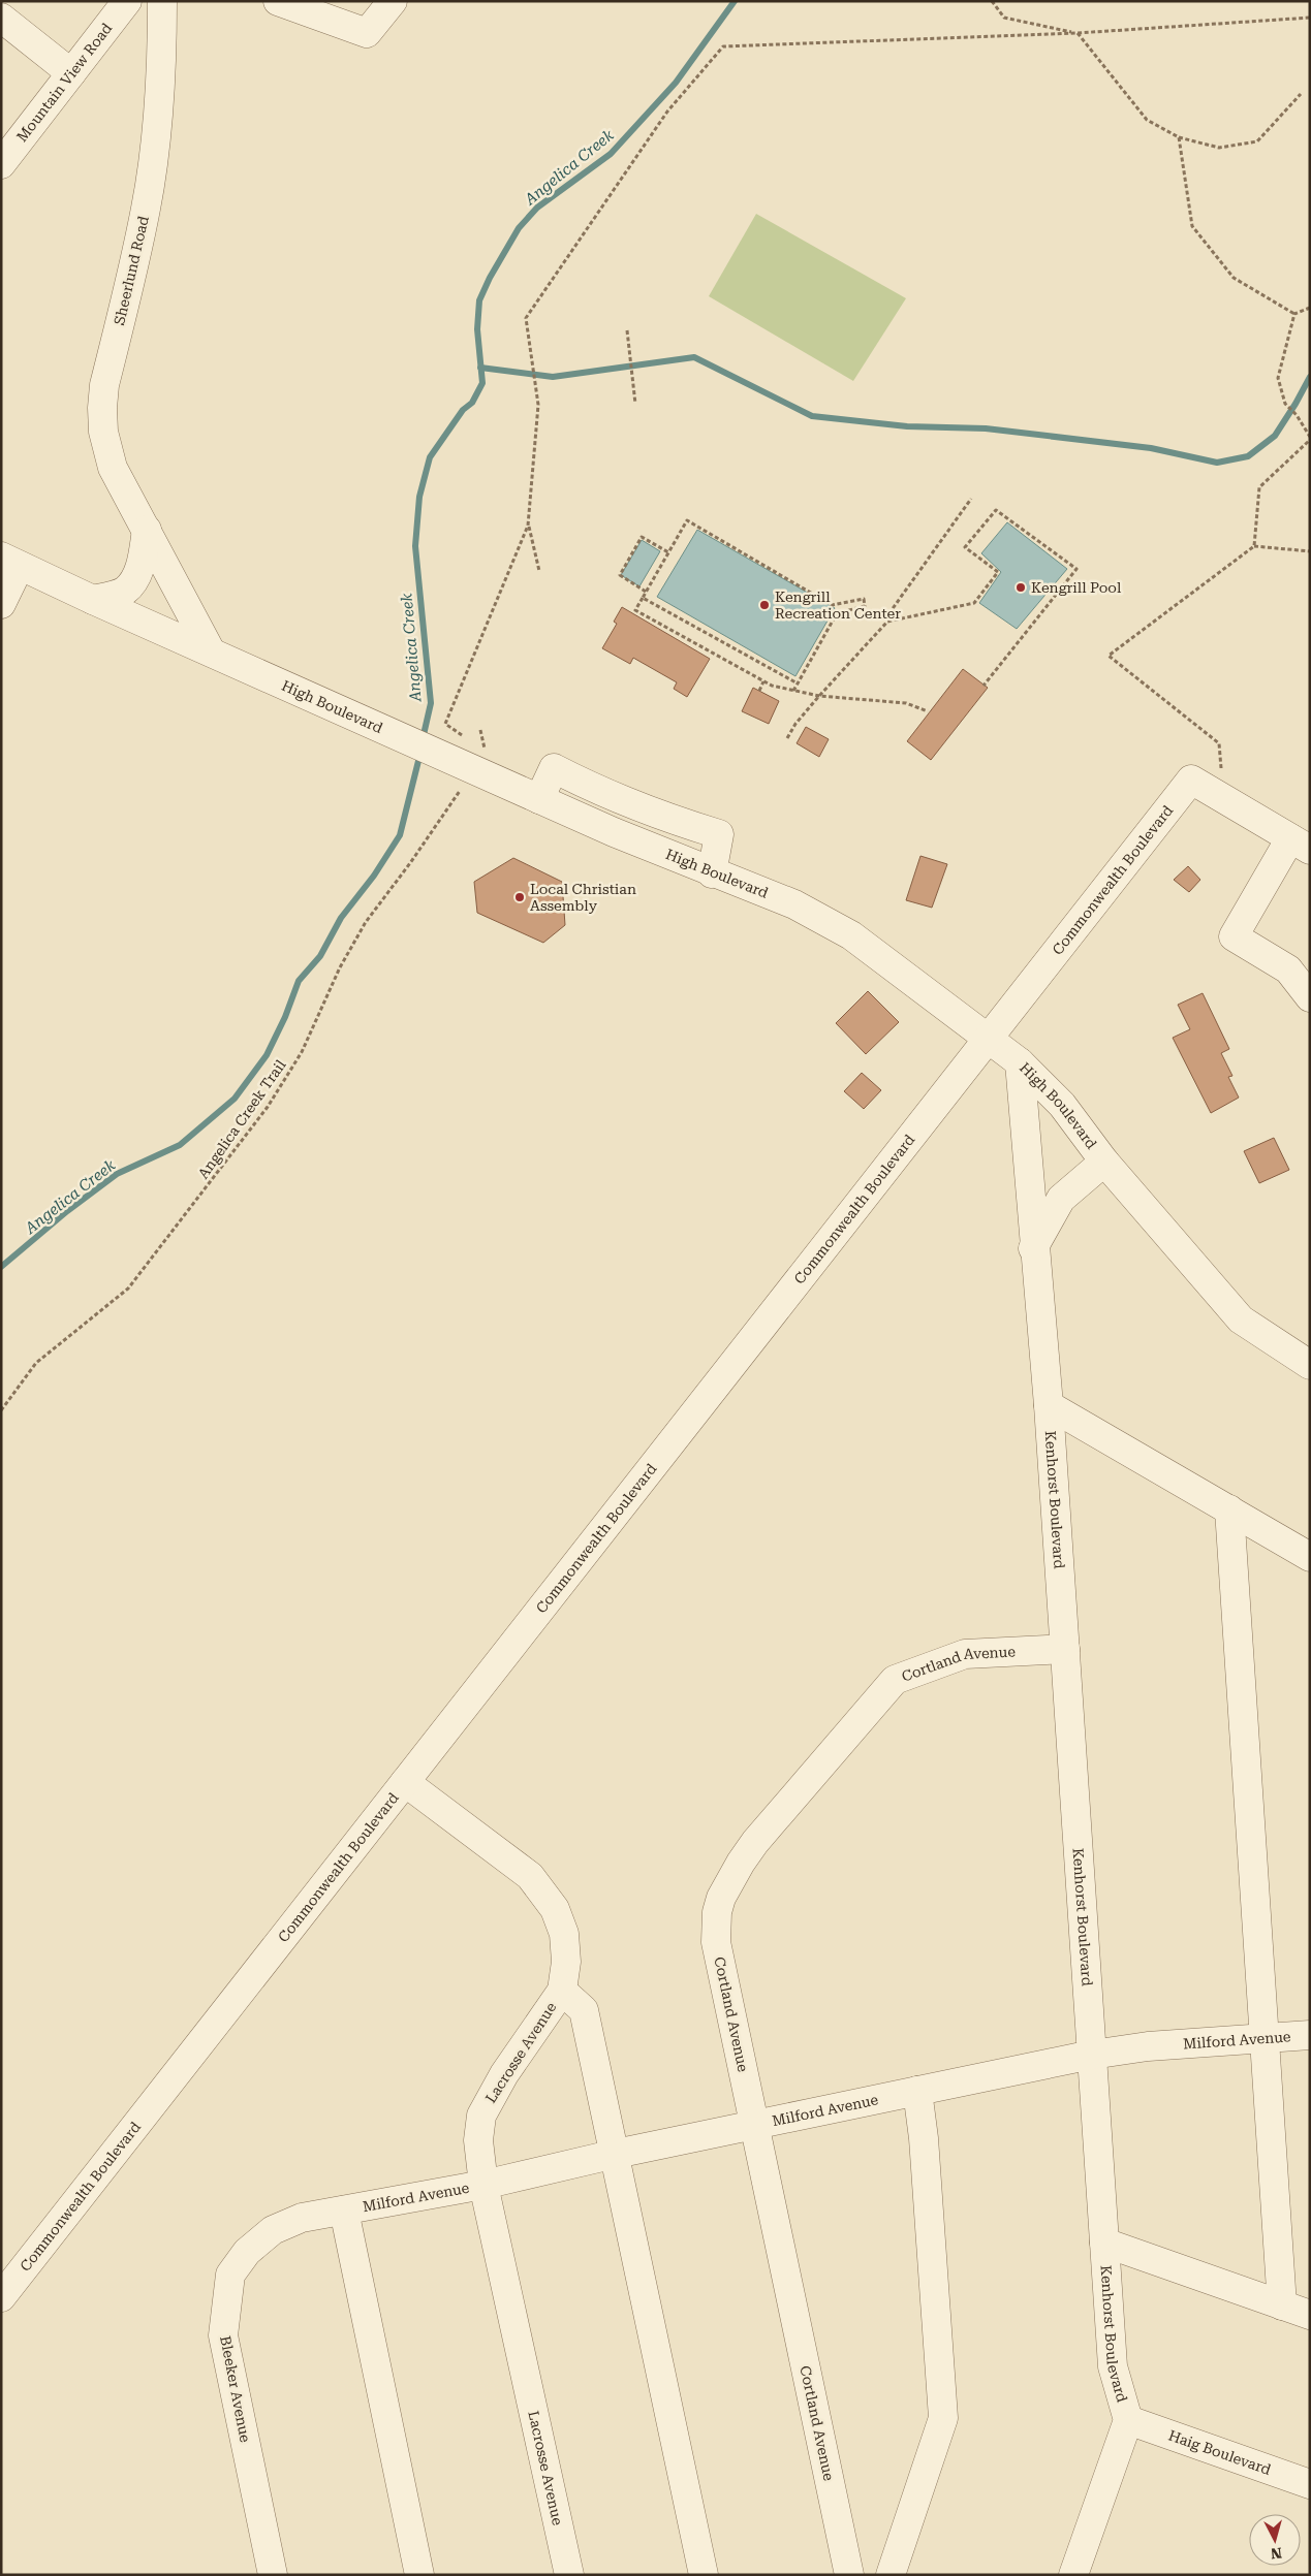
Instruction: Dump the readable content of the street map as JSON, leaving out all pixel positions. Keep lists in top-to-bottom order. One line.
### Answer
{"streets":{"street":["Mountain View Road","Sheerlund Road","High Boulevard","Commonwealth Boulevard","Kenhorst Boulevard","Cortland Avenue","Milford Avenue","Lacrosse Avenue","Bleeker Avenue","Haig Boulevard"],"path":["Angelica Creek Trail"]},"crossings":[["Sheerlund Road","High Boulevard"],["High Boulevard","Commonwealth Boulevard"],["High Boulevard","Angelica Creek Trail"],["High Boulevard","Kenhorst Boulevard"],["Commonwealth Boulevard","Lacrosse Avenue"],["Kenhorst Boulevard","Cortland Avenue"],["Kenhorst Boulevard","Milford Avenue"],["Kenhorst Boulevard","Haig Boulevard"],["Cortland Avenue","Milford Avenue"],["Milford Avenue","Lacrosse Avenue"],["Milford Avenue","Bleeker Avenue"]],"water":["Angelica Creek"],"places":["Kengrill Pool","Kengrill Recreation Center","Local Christian Assembly"],"north":"bottom"}
